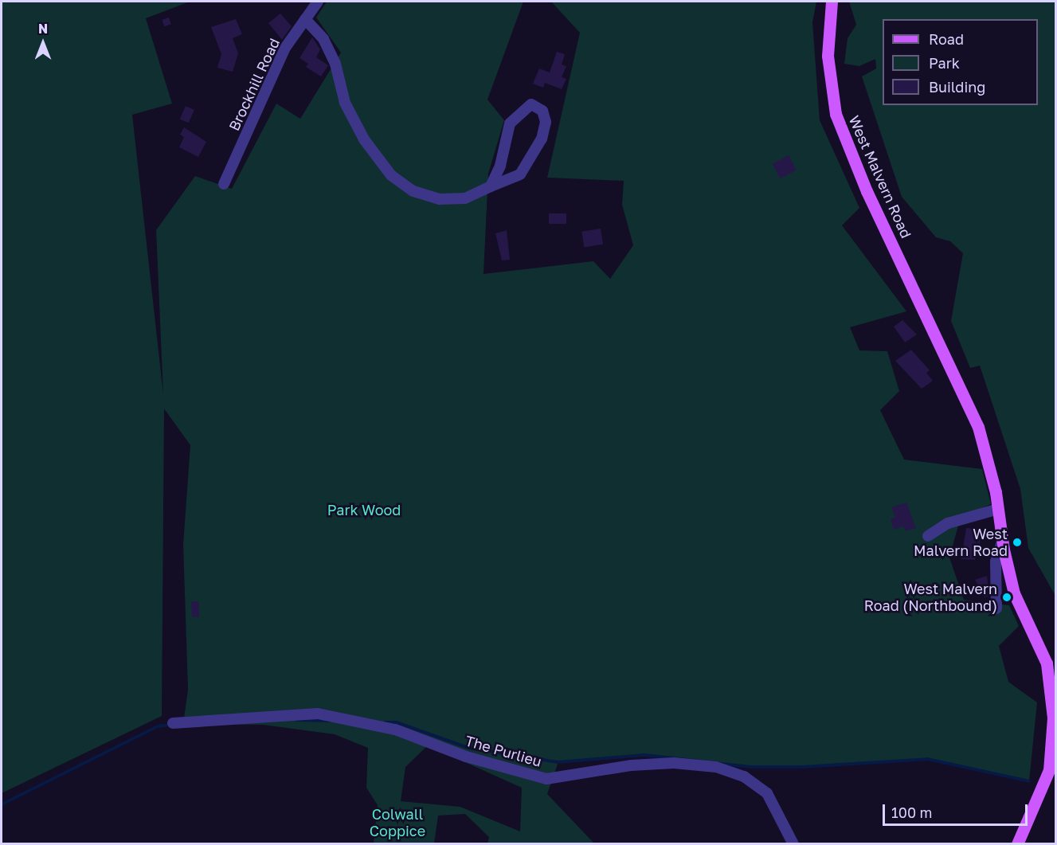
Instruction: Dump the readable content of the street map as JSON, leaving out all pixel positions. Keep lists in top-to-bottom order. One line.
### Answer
{"streets":{"main road":["West Malvern Road"],"street":["Brockhill Road","The Purlieu"]},"parks":["Park Wood","Colwall Coppice"],"places":["West Malvern Road","West Malvern Road (Northbound)"],"legend":["Road","Park","Building"],"scale_bar":"100 m","north":"top"}
